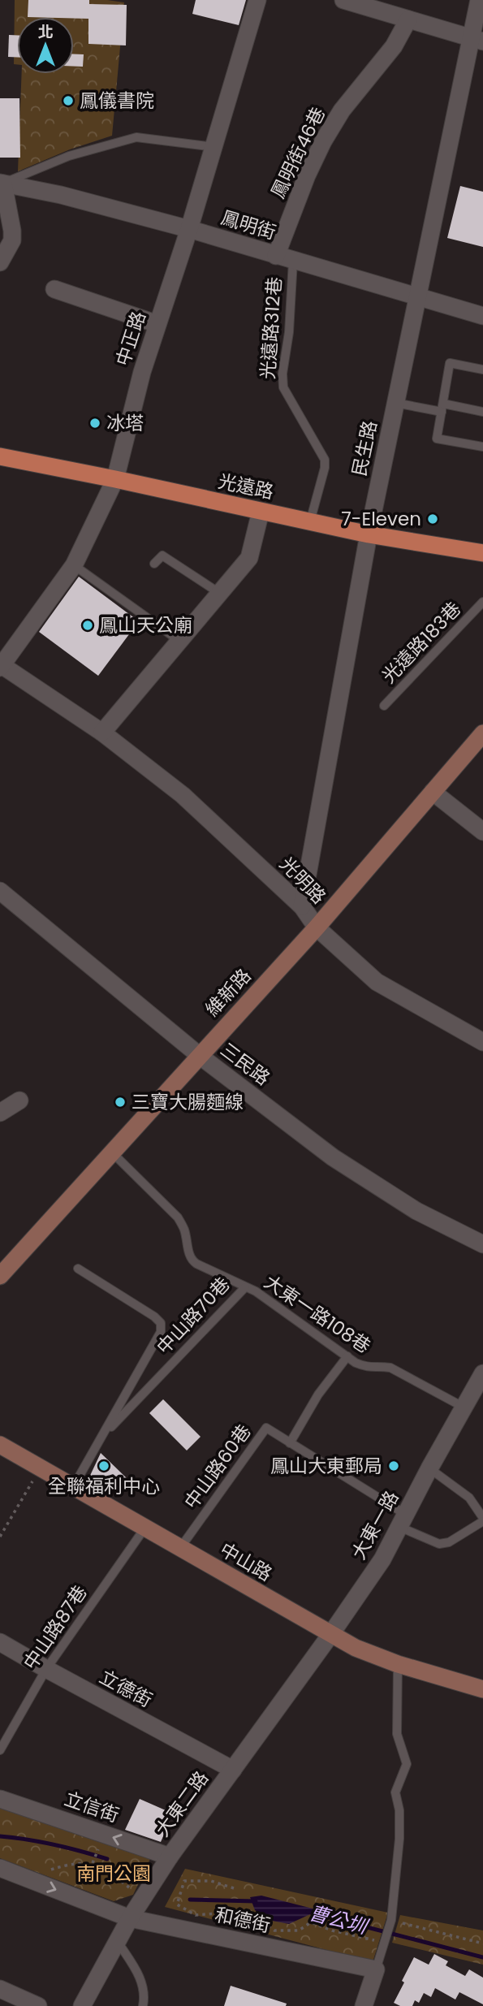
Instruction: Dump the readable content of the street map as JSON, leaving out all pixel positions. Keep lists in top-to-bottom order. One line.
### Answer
{"streets":{"main road":["光遠路","維新路","中山路"],"street":["鳳明街46巷","鳳明街","中正路","民生路","光明路","三民路","大東一路","立德街","大東二路","立信街","和德街"],"lane":["光遠路312巷","光遠路183巷","大東一路108巷","中山路70巷","中山路60巷","中山路87巷"]},"crossings":[["鳳明街46巷","鳳明街"],["鳳明街","光遠路312巷"],["鳳明街","中正路"],["鳳明街","民生路"],["光遠路312巷","光遠路"],["中正路","光遠路"],["中正路","光明路"],["民生路","光遠路"],["民生路","光明路"],["光明路","維新路"],["維新路","三民路"],["維新路","中山路70巷"],["大東一路108巷","中山路70巷"],["大東一路108巷","大東一路"],["中山路70巷","中山路"],["中山路60巷","大東一路"],["中山路60巷","中山路"],["大東一路","中山路"],["大東一路","大東二路"],["中山路","中山路87巷"],["中山路","大東二路"],["中山路87巷","立德街"],["立德街","大東二路"],["大東二路","立信街"],["大東二路","和德街"]],"water":["曹公圳"],"parks":["南門公園"],"places":["鳳儀書院","冰塔","7-Eleven","鳳山天公廟","三寶大腸麵線","全聯福利中心","鳳山大東郵局"],"north":"top"}
